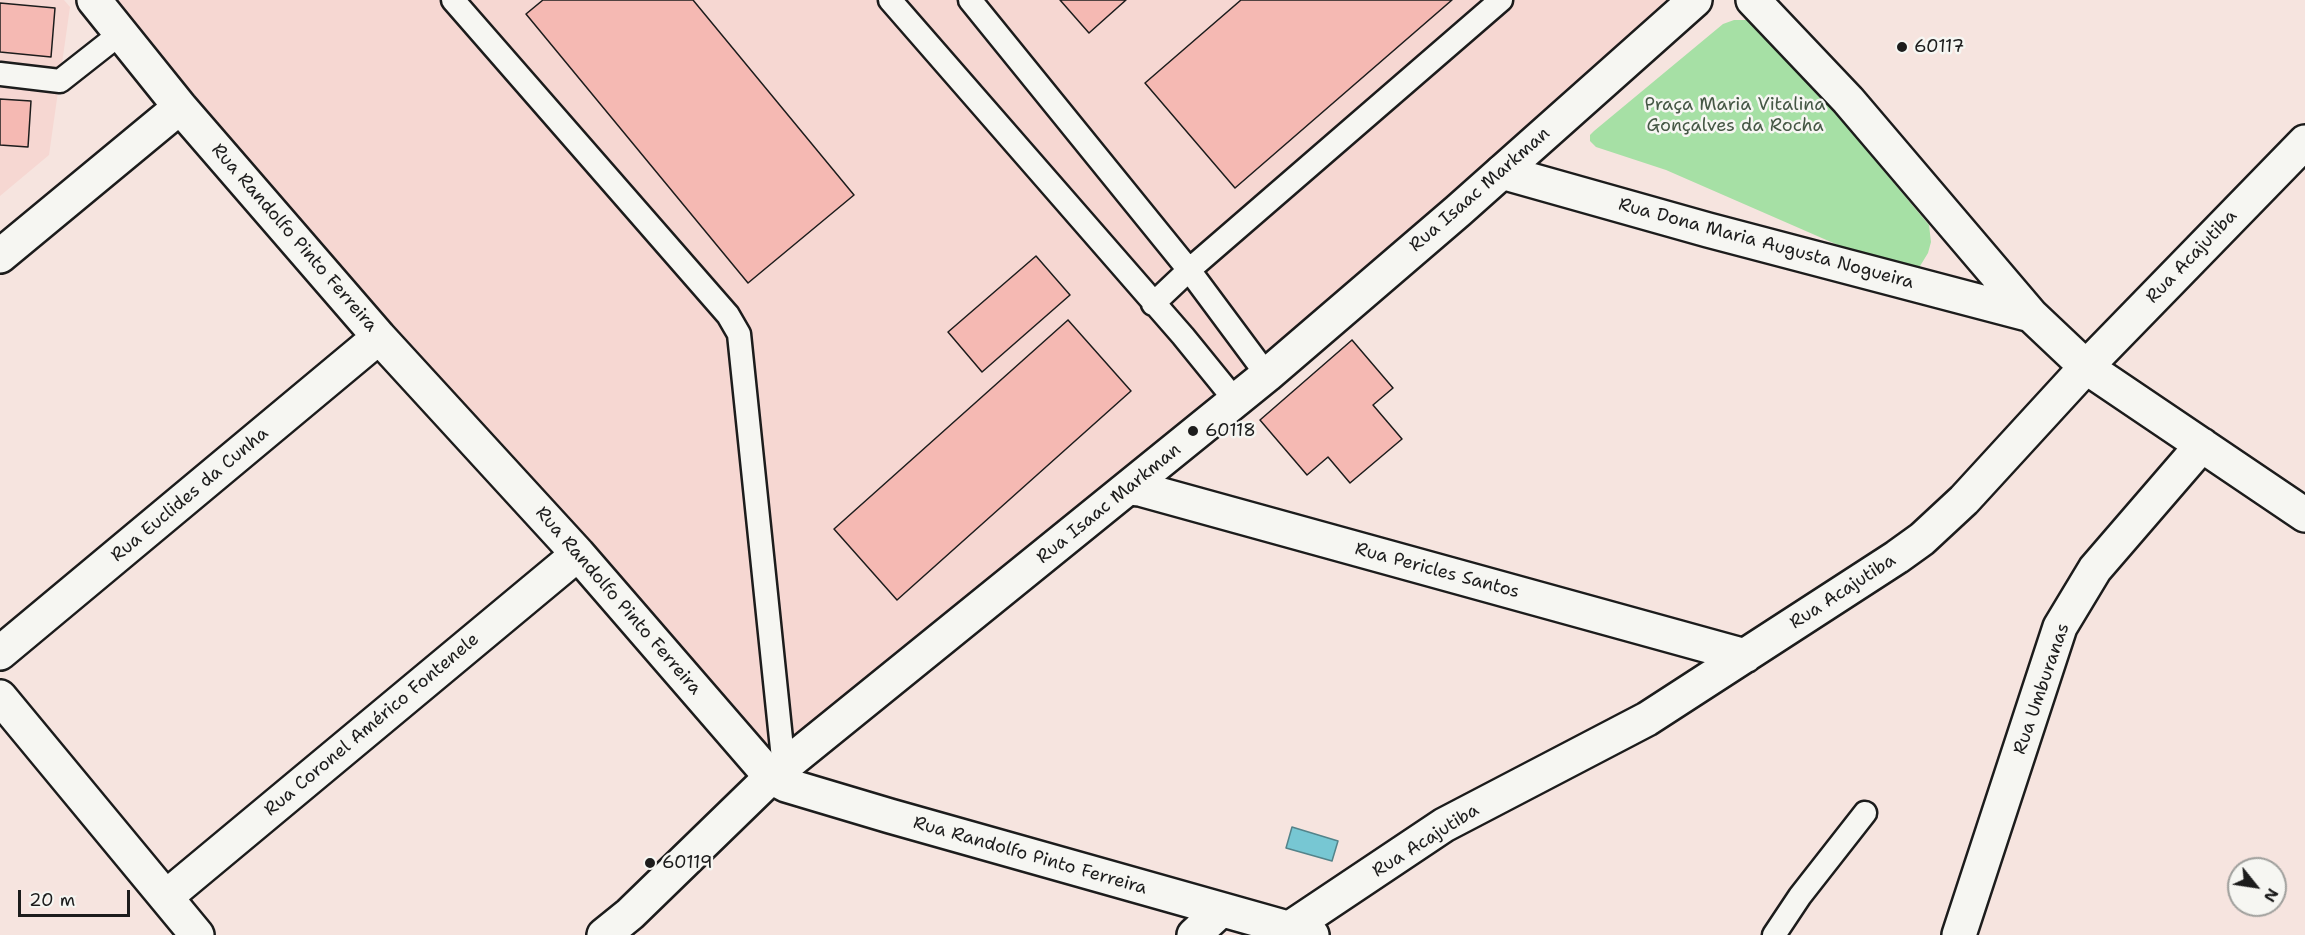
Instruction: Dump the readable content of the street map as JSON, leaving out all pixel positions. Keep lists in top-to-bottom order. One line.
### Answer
{"streets":{"street":["Rua Isaac Markman","Rua Randolfo Pinto Ferreira","Rua Dona Maria Augusta Nogueira","Rua Acajutiba","Rua Euclides da Cunha","Rua Pericles Santos","Rua Umburanas","Rua Coronel Américo Fontenele"]},"crossings":[["Rua Isaac Markman","Rua Randolfo Pinto Ferreira"],["Rua Isaac Markman","Rua Dona Maria Augusta Nogueira"],["Rua Isaac Markman","Rua Pericles Santos"],["Rua Randolfo Pinto Ferreira","Rua Acajutiba"],["Rua Randolfo Pinto Ferreira","Rua Euclides da Cunha"],["Rua Randolfo Pinto Ferreira","Rua Coronel Américo Fontenele"],["Rua Dona Maria Augusta Nogueira","Rua Acajutiba"],["Rua Dona Maria Augusta Nogueira","Rua Umburanas"],["Rua Acajutiba","Rua Pericles Santos"]],"parks":["Praça Maria Vitalina Gonçalves da Rocha"],"places":["60117","60118","60119"],"scale_bar":"20 m","north":"bottom right"}
